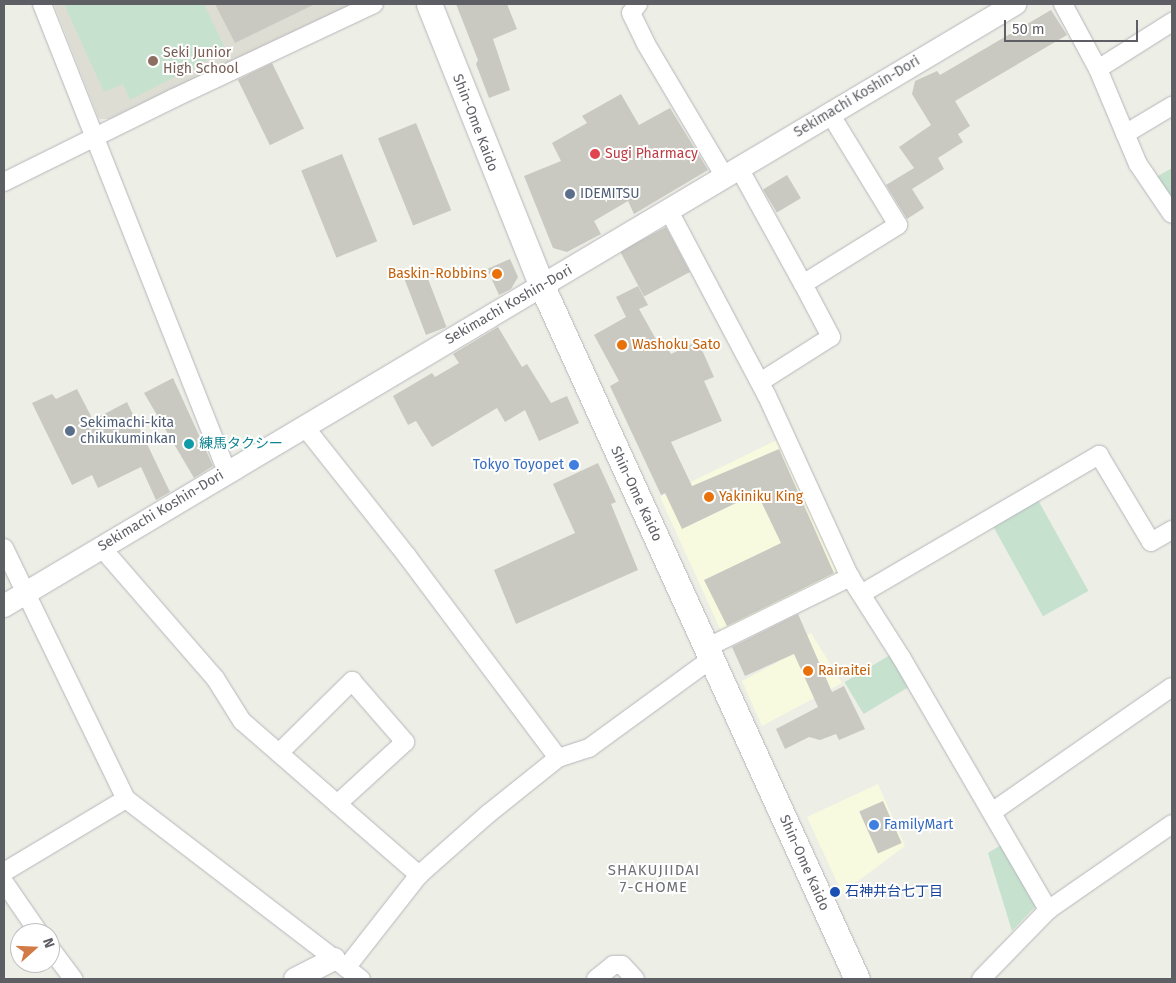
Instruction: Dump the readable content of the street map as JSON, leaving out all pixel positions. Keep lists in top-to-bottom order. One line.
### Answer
{"streets":{"main road":["Shin-Ome Kaido"],"street":["Sekimachi Koshin-Dori"]},"crossings":[["Sekimachi Koshin-Dori","Shin-Ome Kaido"]],"districts":["SHAKUJIIDAI 7-CHOME"],"places":["Seki Junior High School","Sugi Pharmacy","IDEMITSU","Baskin-Robbins","Washoku Sato","Sekimachi-kita chikukuminkan","練馬タクシー","Tokyo Toyopet","Yakiniku King","Rairaitei","FamilyMart","石神井台七丁目"],"scale_bar":"50 m","north":"right"}
